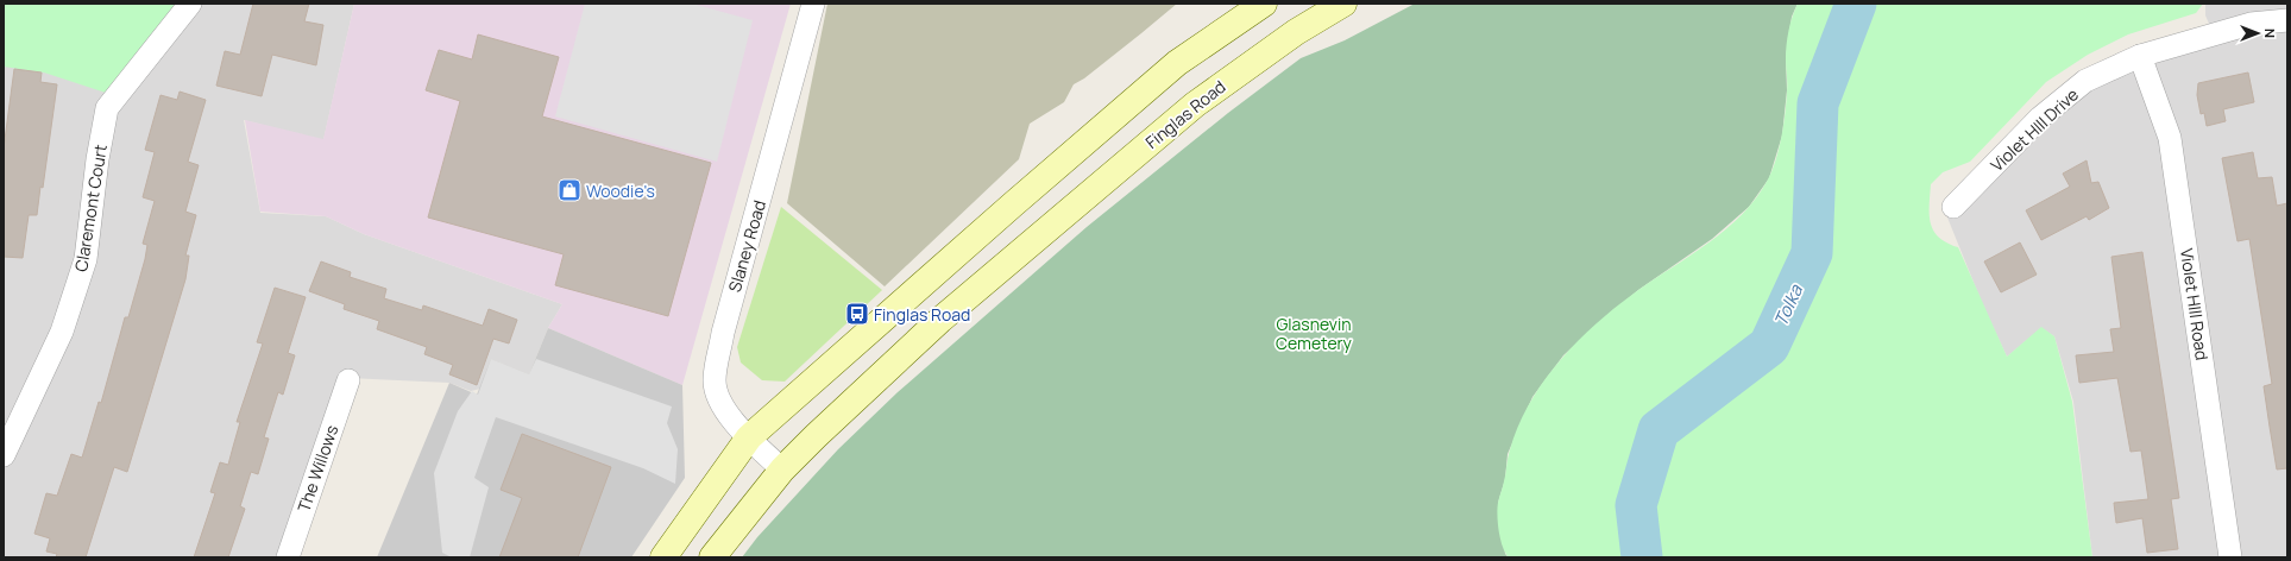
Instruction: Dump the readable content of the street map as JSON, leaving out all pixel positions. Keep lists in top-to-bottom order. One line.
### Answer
{"streets":{"main road":["Finglas Road"],"street":["Violet HIll Drive","Claremont Court","Slaney Road","Violet HIll Road","The Willows"]},"crossings":[["Finglas Road","Slaney Road"],["Violet HIll Drive","Violet HIll Road"]],"water":["Tolka"],"parks":["Glasnevin Cemetery"],"places":{"shop":["Woodie's"],"bus stop":["Finglas Road"]},"north":"right"}
